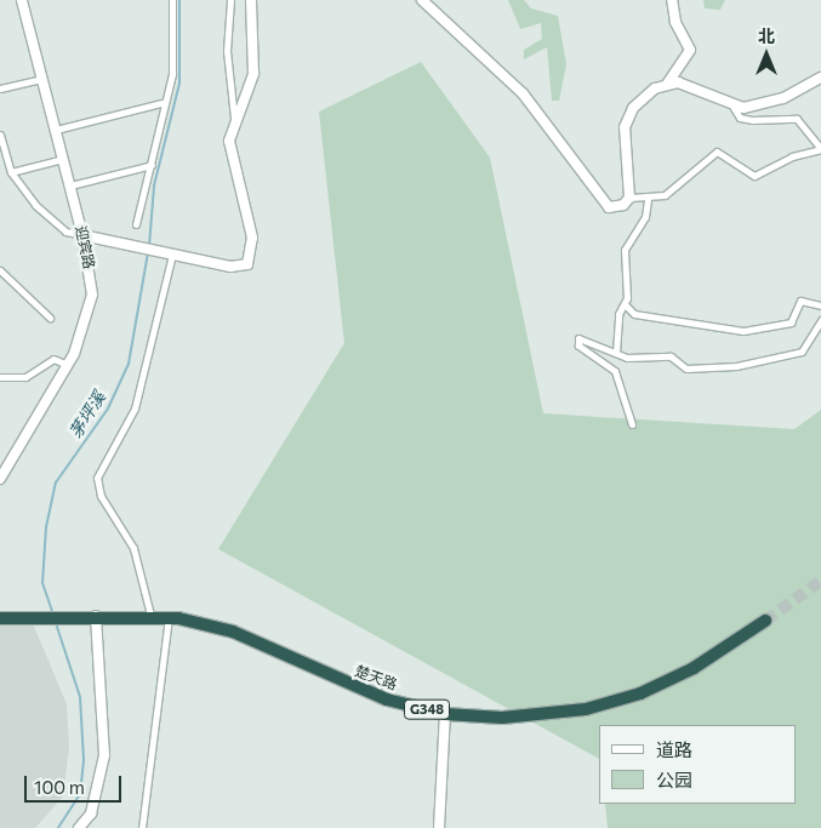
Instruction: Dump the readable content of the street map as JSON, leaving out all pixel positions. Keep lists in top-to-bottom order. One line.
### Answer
{"streets":{"highway":["楚天路","G348"],"street":["迎宾路"]},"water":["茅坪溪"],"legend":["道路","公园"],"scale_bar":"100 m","north":"top"}
